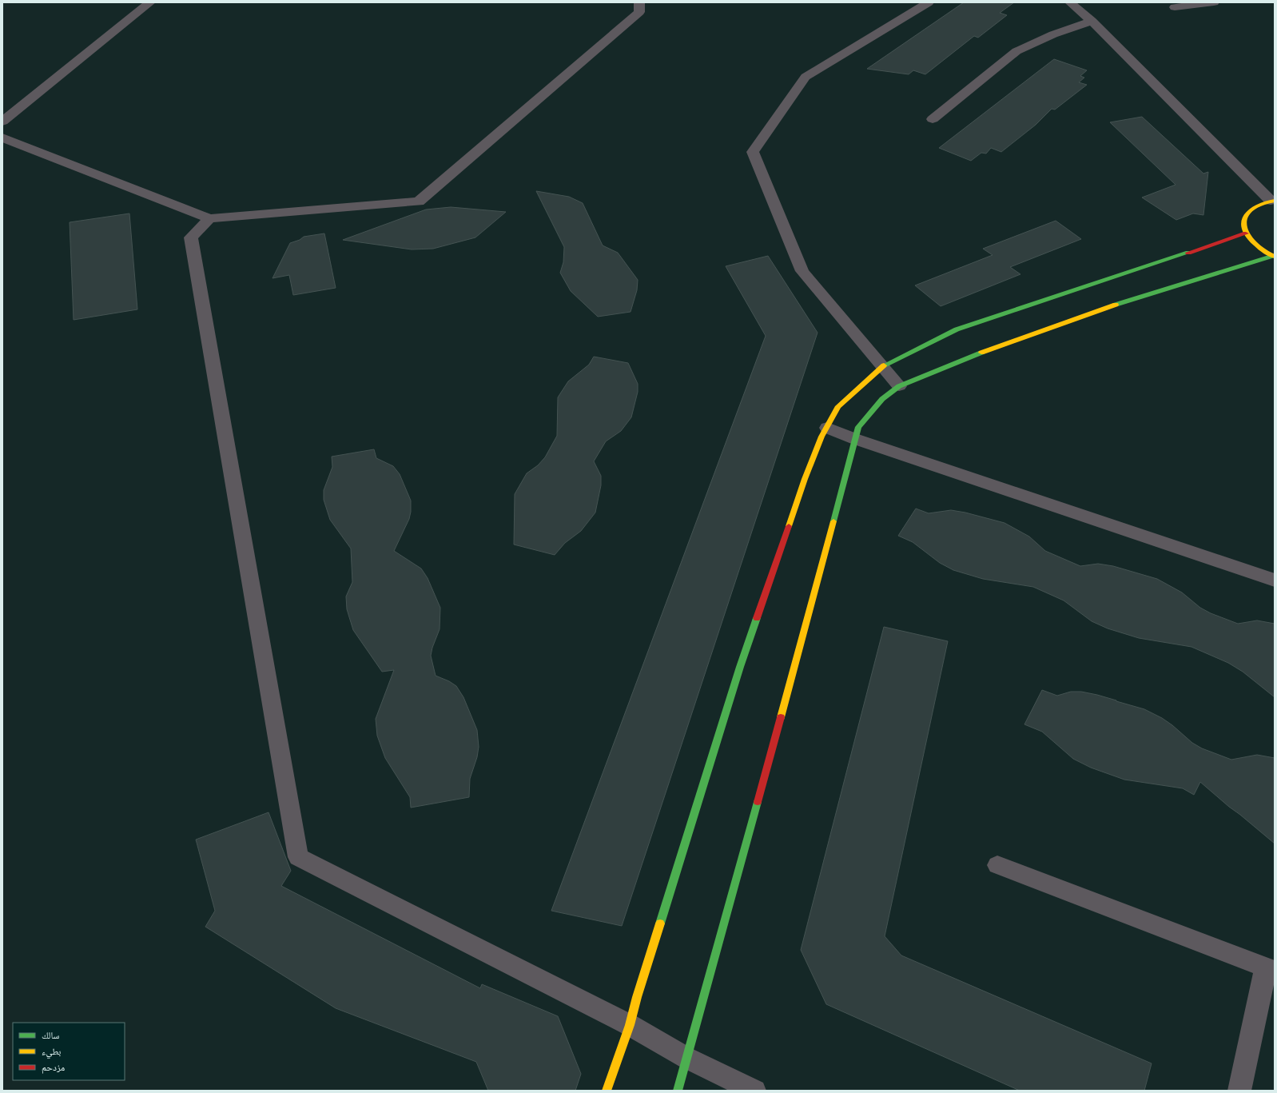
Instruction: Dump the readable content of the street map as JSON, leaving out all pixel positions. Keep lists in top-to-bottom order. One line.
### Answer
{"legend":["سالك","بطيء","مزدحم"]}
